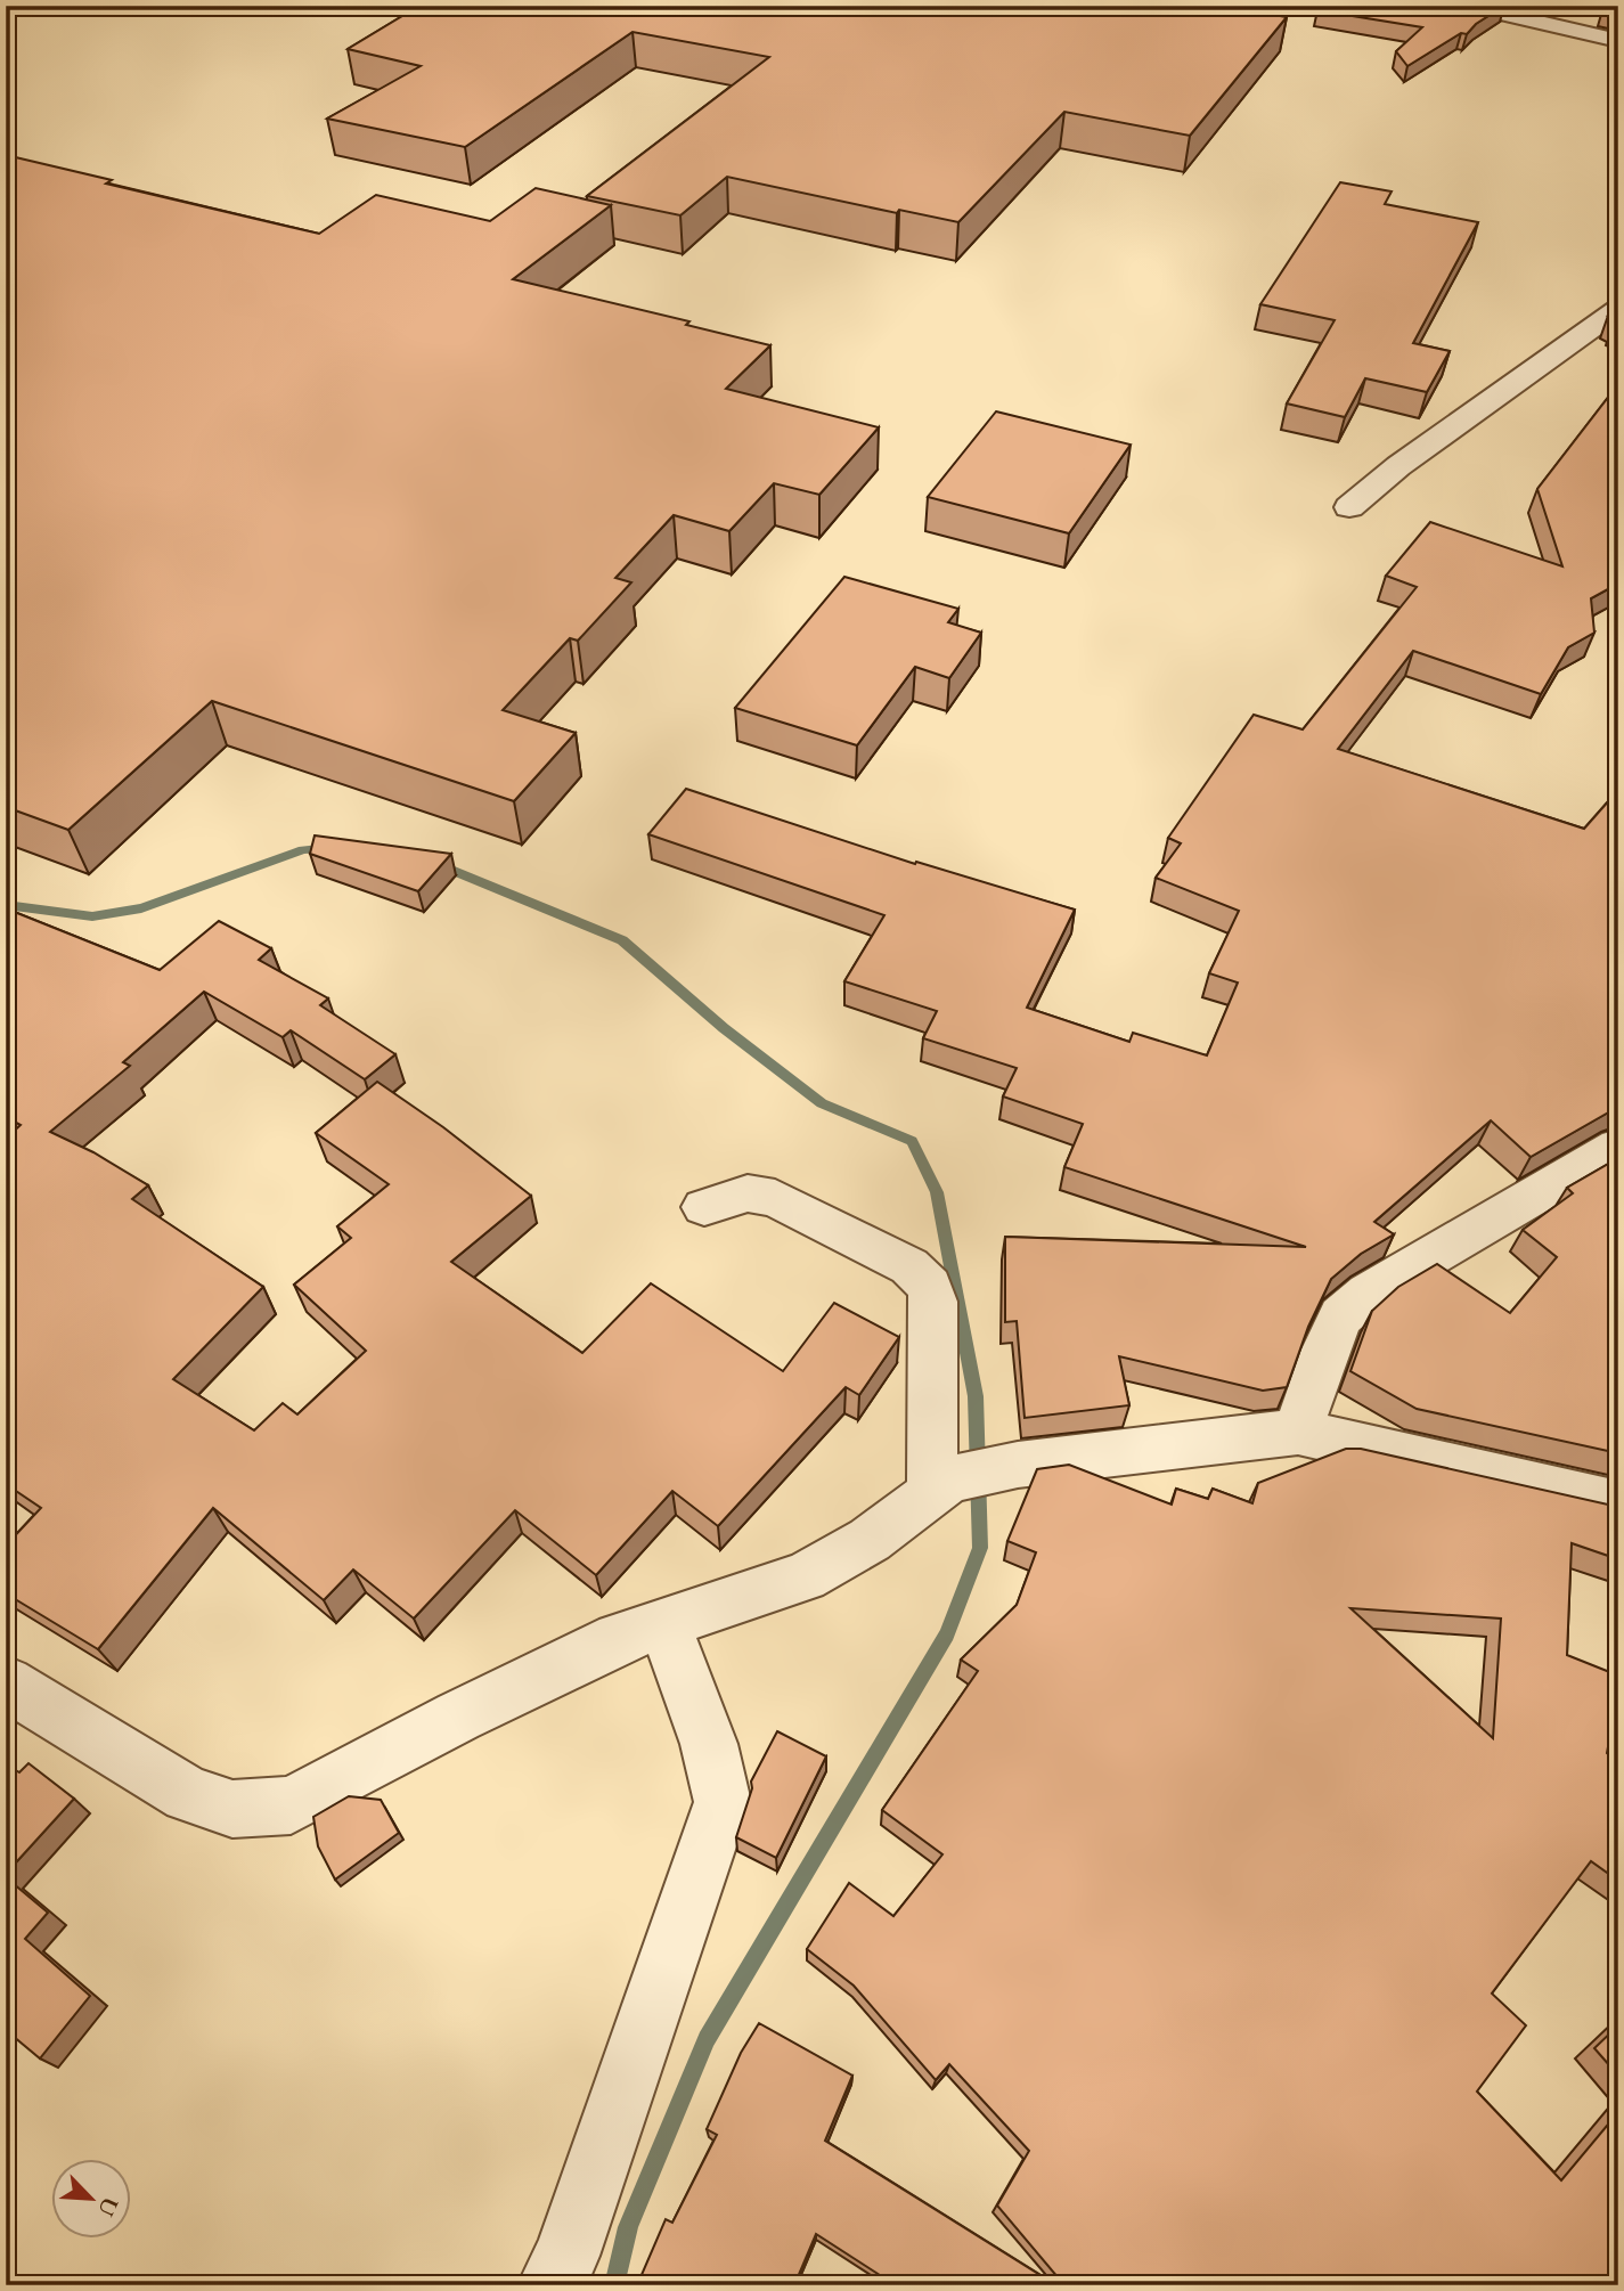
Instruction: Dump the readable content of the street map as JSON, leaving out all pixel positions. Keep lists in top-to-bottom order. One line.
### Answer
{"north":"bottom right"}
